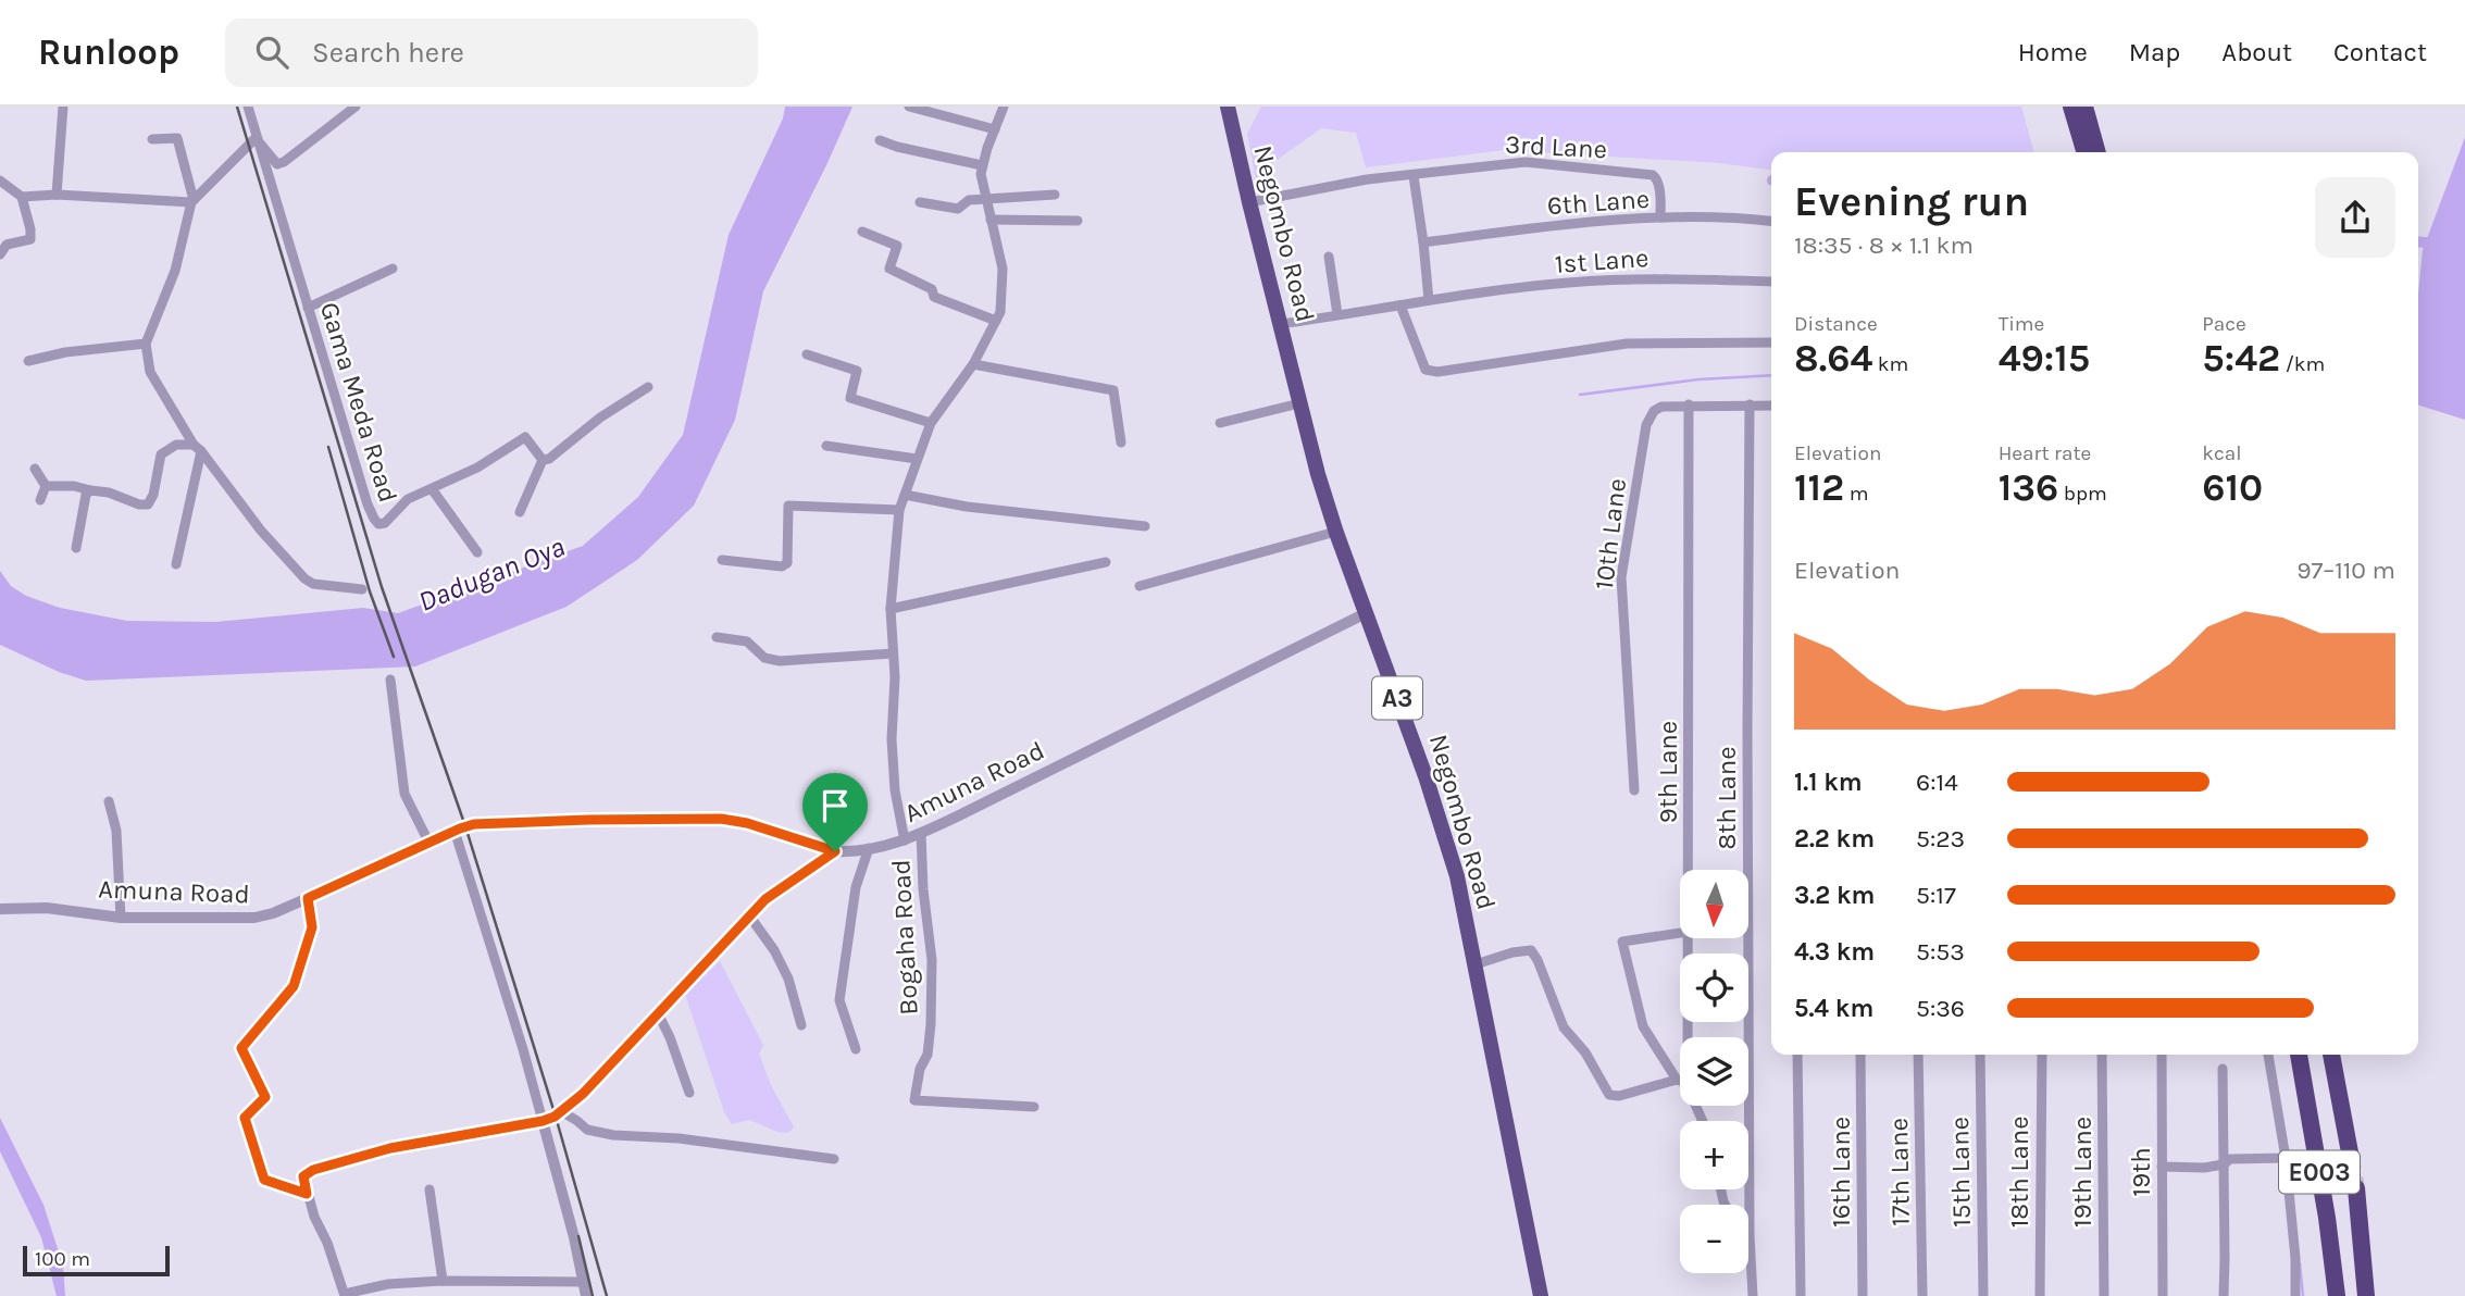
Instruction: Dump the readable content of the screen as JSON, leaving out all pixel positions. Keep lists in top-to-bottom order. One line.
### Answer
{"streets":{"highway":["Negombo Road","A3","E003"],"street":["3rd Lane","6th Lane","1st Lane","Gama Meda Road","10th Lane","9th Lane","Amuna Road","8th Lane","Bogaha Road","16th Lane","17th Lane","15th Lane","18th Lane","19th Lane","19th"]},"crossings":[["3rd Lane","6th Lane"],["Negombo Road","1st Lane"],["Negombo Road","Amuna Road"],["10th Lane","9th Lane"],["10th Lane","8th Lane"],["Amuna Road","Bogaha Road"]],"water":["Dadugan Oya"],"scale_bar":"100 m","north":"bottom","page":{"header":"Runloop","search":"Search here","nav":["Home","Map","About","Contact"],"heading":["Evening run","18:35 · 8 × 1.1 km"],"stats":[["Distance","8.64 km"],["Time","49:15"],["Pace","5:42 /km"],["Elevation","112 m"],["Heart rate","136 bpm"],["kcal","610"]],"chart":["Elevation","97–110 m"],"list":[{"name":"1.1 km","note":"6:14"},{"name":"2.2 km","note":"5:23"},{"name":"3.2 km","note":"5:17"},{"name":"4.3 km","note":"5:53"},{"name":"5.4 km","note":"5:36"}],"map_buttons":["+","−"],"scale":"100 m"}}
